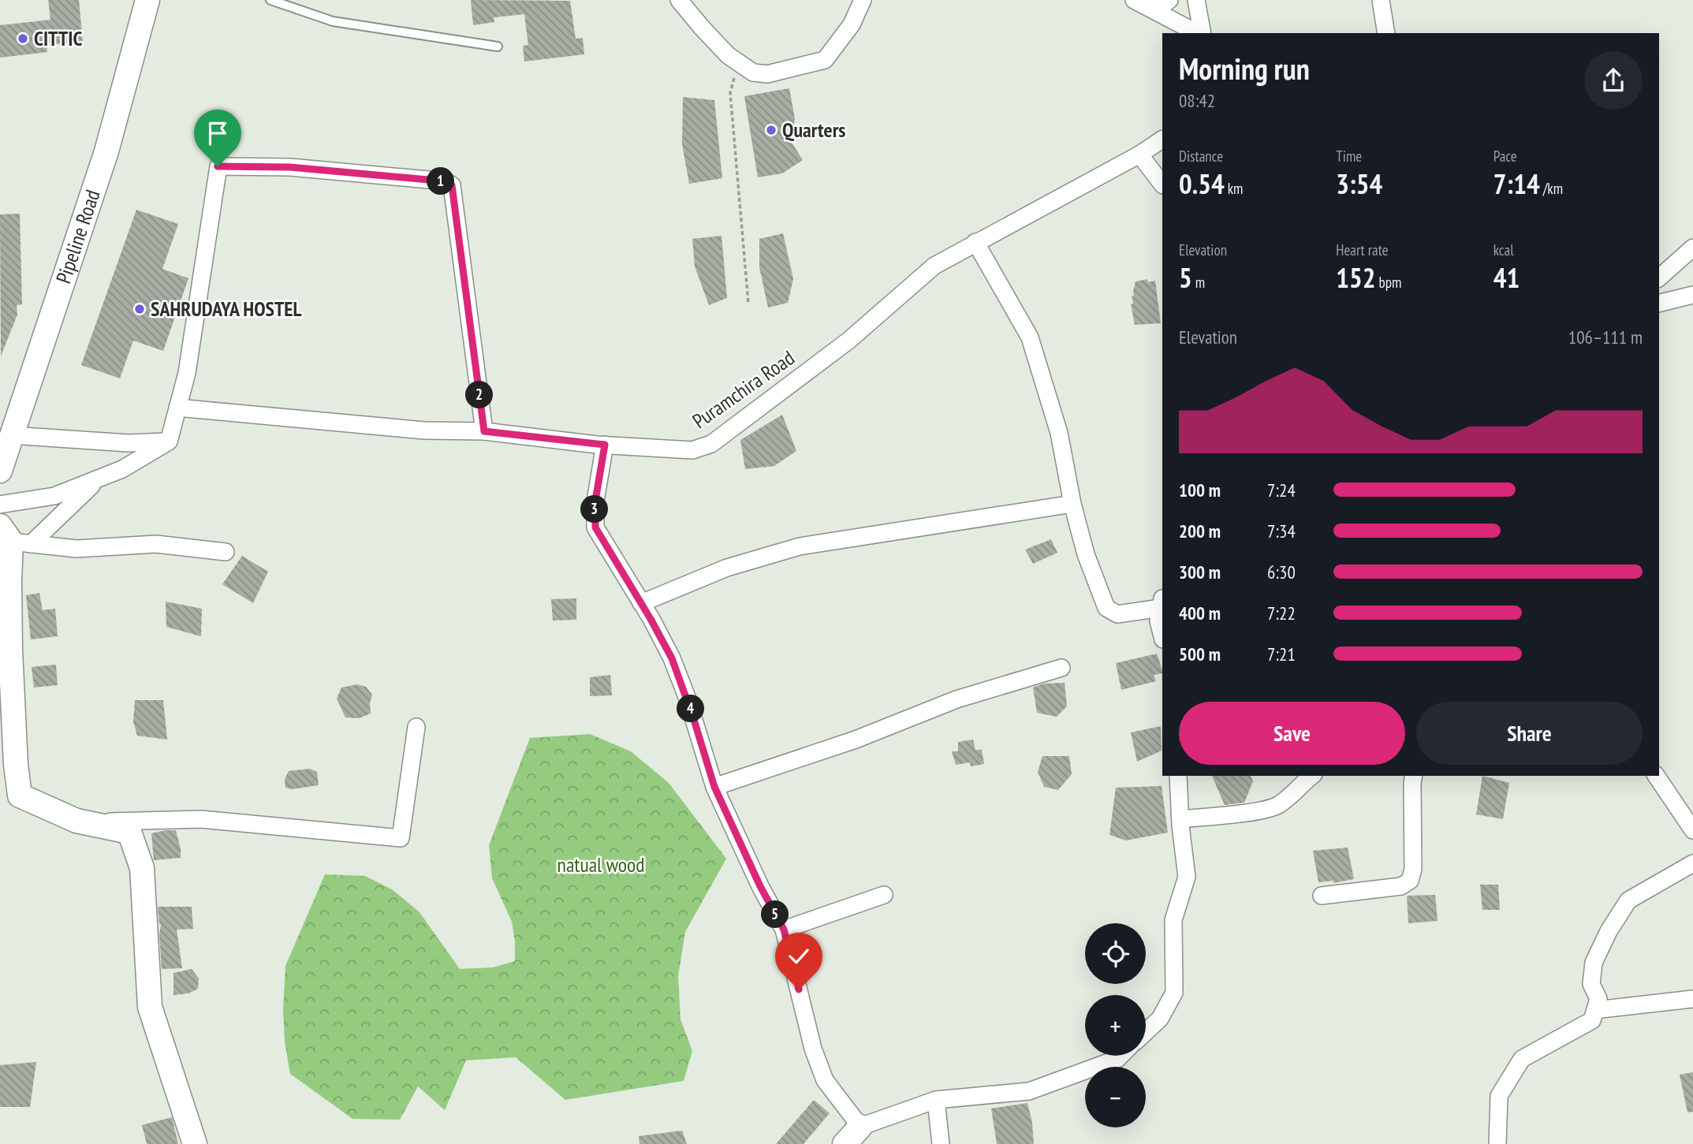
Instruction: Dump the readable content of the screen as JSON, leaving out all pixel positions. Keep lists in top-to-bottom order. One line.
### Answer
{"streets":{"street":["Pipeline Road","Puramchira Road"]},"parks":["natual wood"],"places":["CITTIC","Quarters","SAHRUDAYA HOSTEL"],"page":{"heading":["Morning run","08:42"],"stats":[["Distance","0.54 km"],["Time","3:54"],["Pace","7:14 /km"],["Elevation","5 m"],["Heart rate","152 bpm"],["kcal","41"]],"pins":["1","2","3","4","5"],"chart":["Elevation","106–111 m"],"list":[{"name":"100 m","note":"7:24"},{"name":"200 m","note":"7:34"},{"name":"300 m","note":"6:30"},{"name":"400 m","note":"7:22"},{"name":"500 m","note":"7:21"}],"buttons":["Save","Share"],"map_buttons":["+","−"]}}
